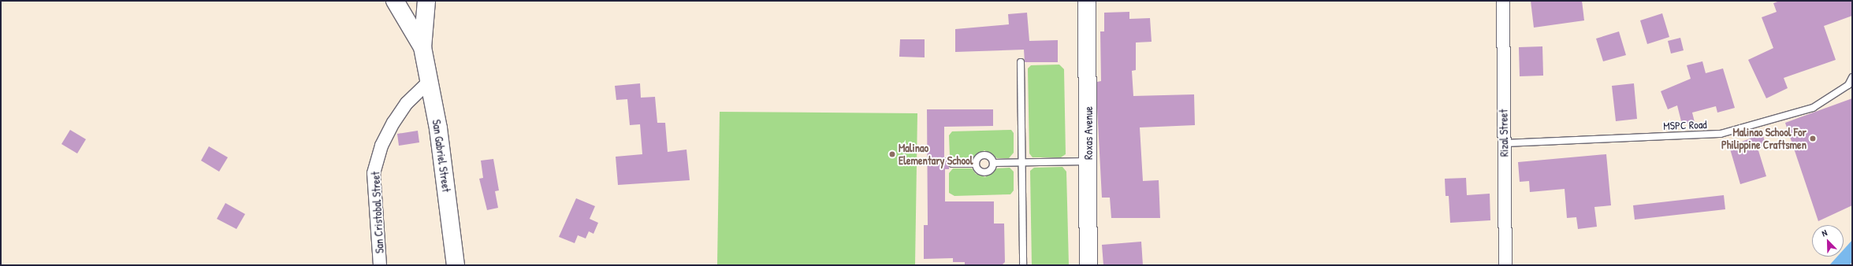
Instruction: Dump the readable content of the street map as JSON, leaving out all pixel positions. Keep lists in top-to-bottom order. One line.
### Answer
{"streets":{"street":["Roxas Avenue","Rizal Street","San Gabriel Street","San Cristobal Street"],"lane":["MSPC Road"]},"crossings":[["MSPC Road","Rizal Street"],["San Gabriel Street","San Cristobal Street"]],"places":["Malinao School For Philippine Craftsmen","Malinao Elementary School"],"north":"top left"}
